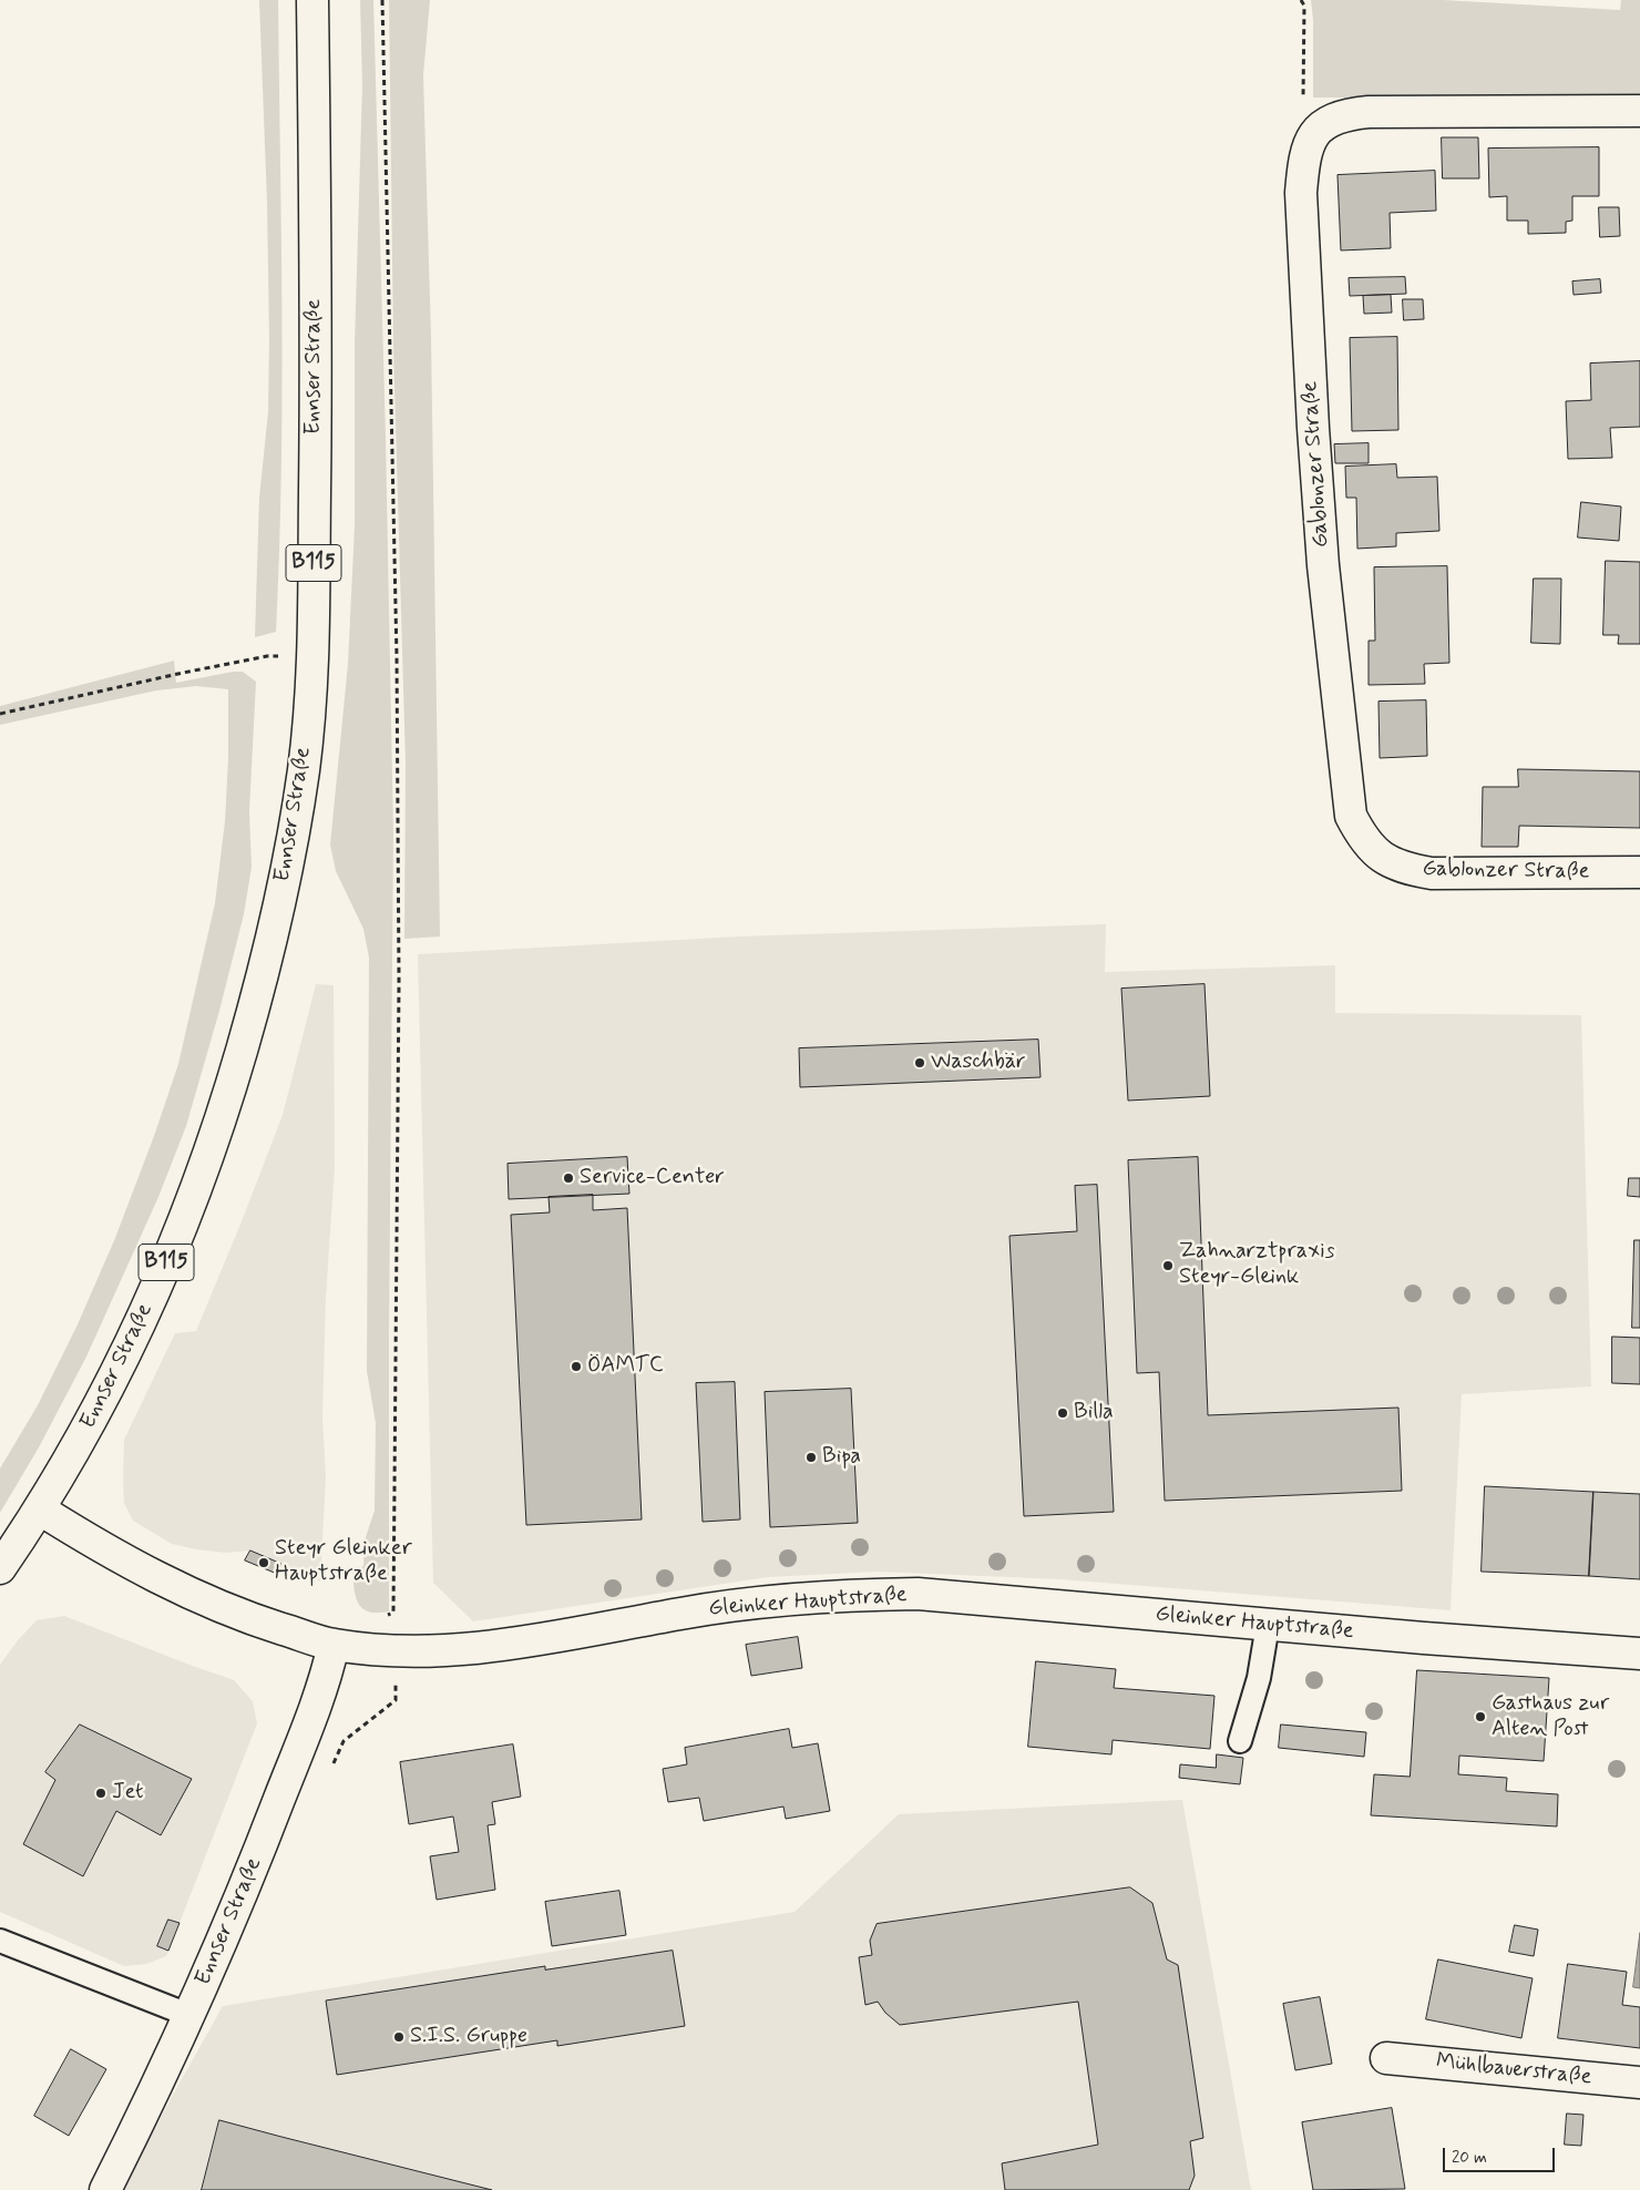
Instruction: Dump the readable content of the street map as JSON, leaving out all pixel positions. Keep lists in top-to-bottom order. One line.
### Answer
{"streets":{"street":["Ennser Straße","Gablonzer Straße","B115","Gleinker Hauptstraße","Mühlbauerstraße"]},"crossings":[["Ennser Straße","Gleinker Hauptstraße"]],"places":["Waschbär","Service-Center","Zahnarztpraxis Steyr-Gleink","ÖAMTC","Billa","Bipa","Steyr Gleinker Hauptstraße","Gasthaus zur Alten Post","Jet","S.I.S. Gruppe"],"scale_bar":"20 m"}
